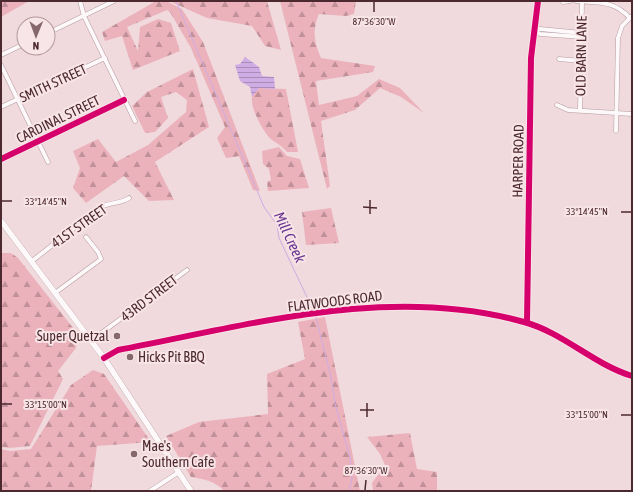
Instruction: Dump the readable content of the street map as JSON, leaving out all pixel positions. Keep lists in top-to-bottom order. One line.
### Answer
{"streets":{"street":["OLD BARN LANE","SMITH STREET","CARDINAL STREET","HARPER ROAD","41ST STREET","43RD STREET","FLATWOODS ROAD"]},"crossings":[["HARPER ROAD","FLATWOODS ROAD"]],"water":["Mill Creek"],"places":["Super Quetzal","Hicks Pit BBQ","Mae's Southern Cafe"],"north":"bottom","coordinates":["87°36'30\"W","33°14'45\"N","33°15'00\"N"]}
